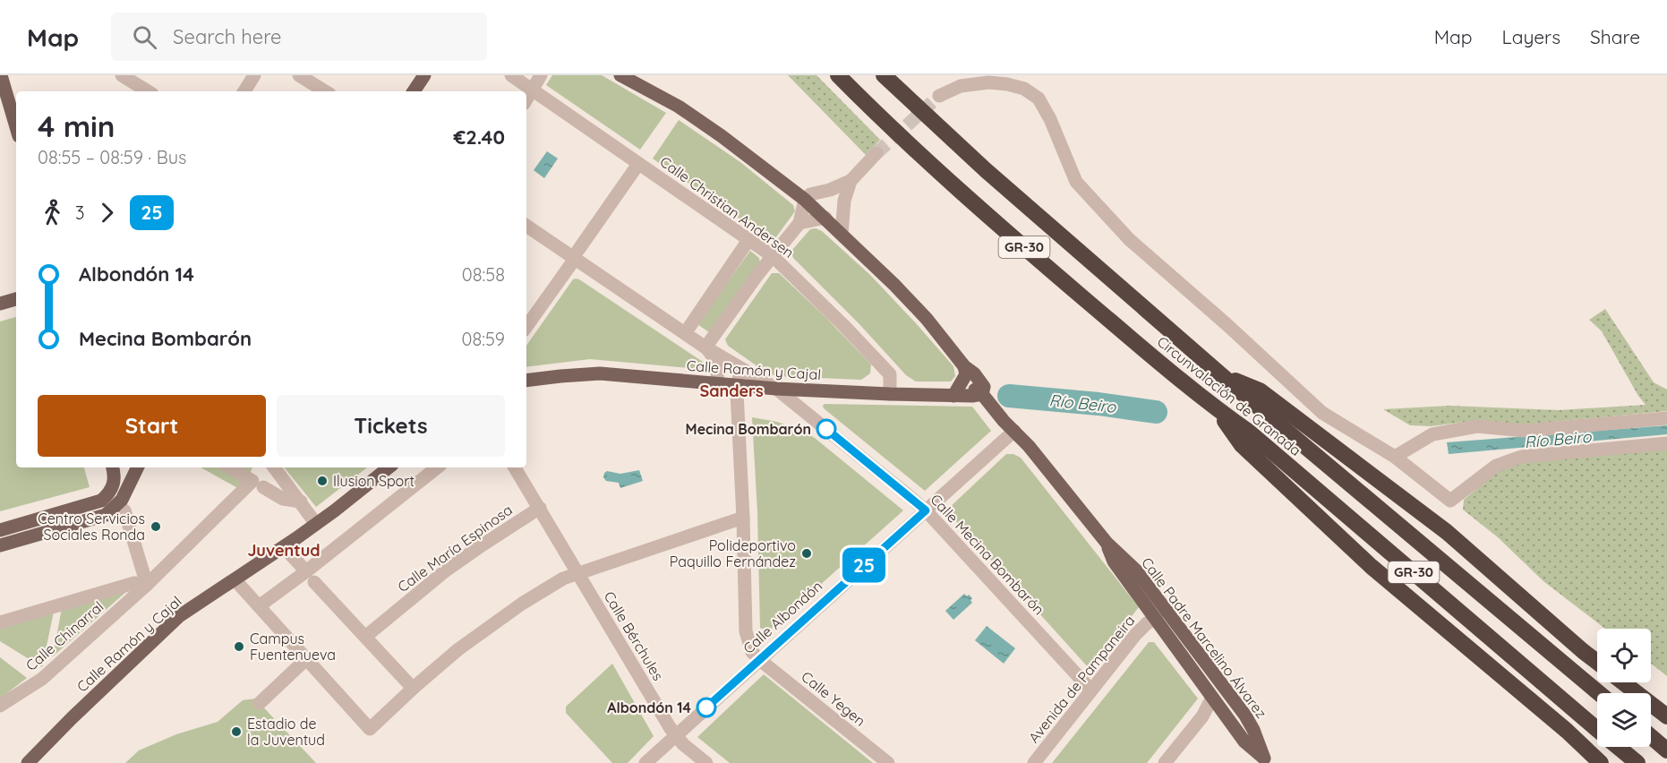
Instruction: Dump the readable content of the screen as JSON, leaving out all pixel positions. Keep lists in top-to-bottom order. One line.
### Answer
{"streets":{"highway":["GR-30","Circunvalación de Granada"],"main road":["Calle Ramón y Cajal","Calle Padre Marcelino Álvarez"],"street":["Calle Christian Andersen","Calle María Espinosa","Calle Mecina Bombarón","Calle Albondón","Calle Chinarral","Calle Bérchules","Avenida de Pampaneira","Calle Yegen"]},"crossings":[["Calle Christian Andersen","Calle Ramón y Cajal"],["Calle Ramón y Cajal","Calle Mecina Bombarón"],["Calle Ramón y Cajal","Calle Padre Marcelino Álvarez"],["Calle María Espinosa","Calle Bérchules"],["Calle Mecina Bombarón","Calle Albondón"],["Calle Mecina Bombarón","Avenida de Pampaneira"],["Calle Albondón","Calle Bérchules"],["Calle Albondón","Calle Padre Marcelino Álvarez"],["Calle Albondón","Calle Yegen"],["Calle Padre Marcelino Álvarez","Avenida de Pampaneira"]],"districts":["Sanders","Juventud"],"water":["Río Beiro"],"places":["Mecina Bombarón","Ilusion Sport","Centro Servicios Sociales Ronda","Polideportivo Paquillo Fernández","Campus Fuentenueva","Albondón 14","Estadio de la Juventud"],"lines":["bus line 25"],"page":{"header":"Map","search":"Search here","nav":["Map","Layers","Share"],"on_map":"25","heading":["4 min","08:55 – 08:59 · Bus","€2.40"],"legs":["3","25"],"list":[{"name":"Albondón 14","value":"08:58"},{"name":"Mecina Bombarón","value":"08:59"}],"buttons":["Start","Tickets"]}}
